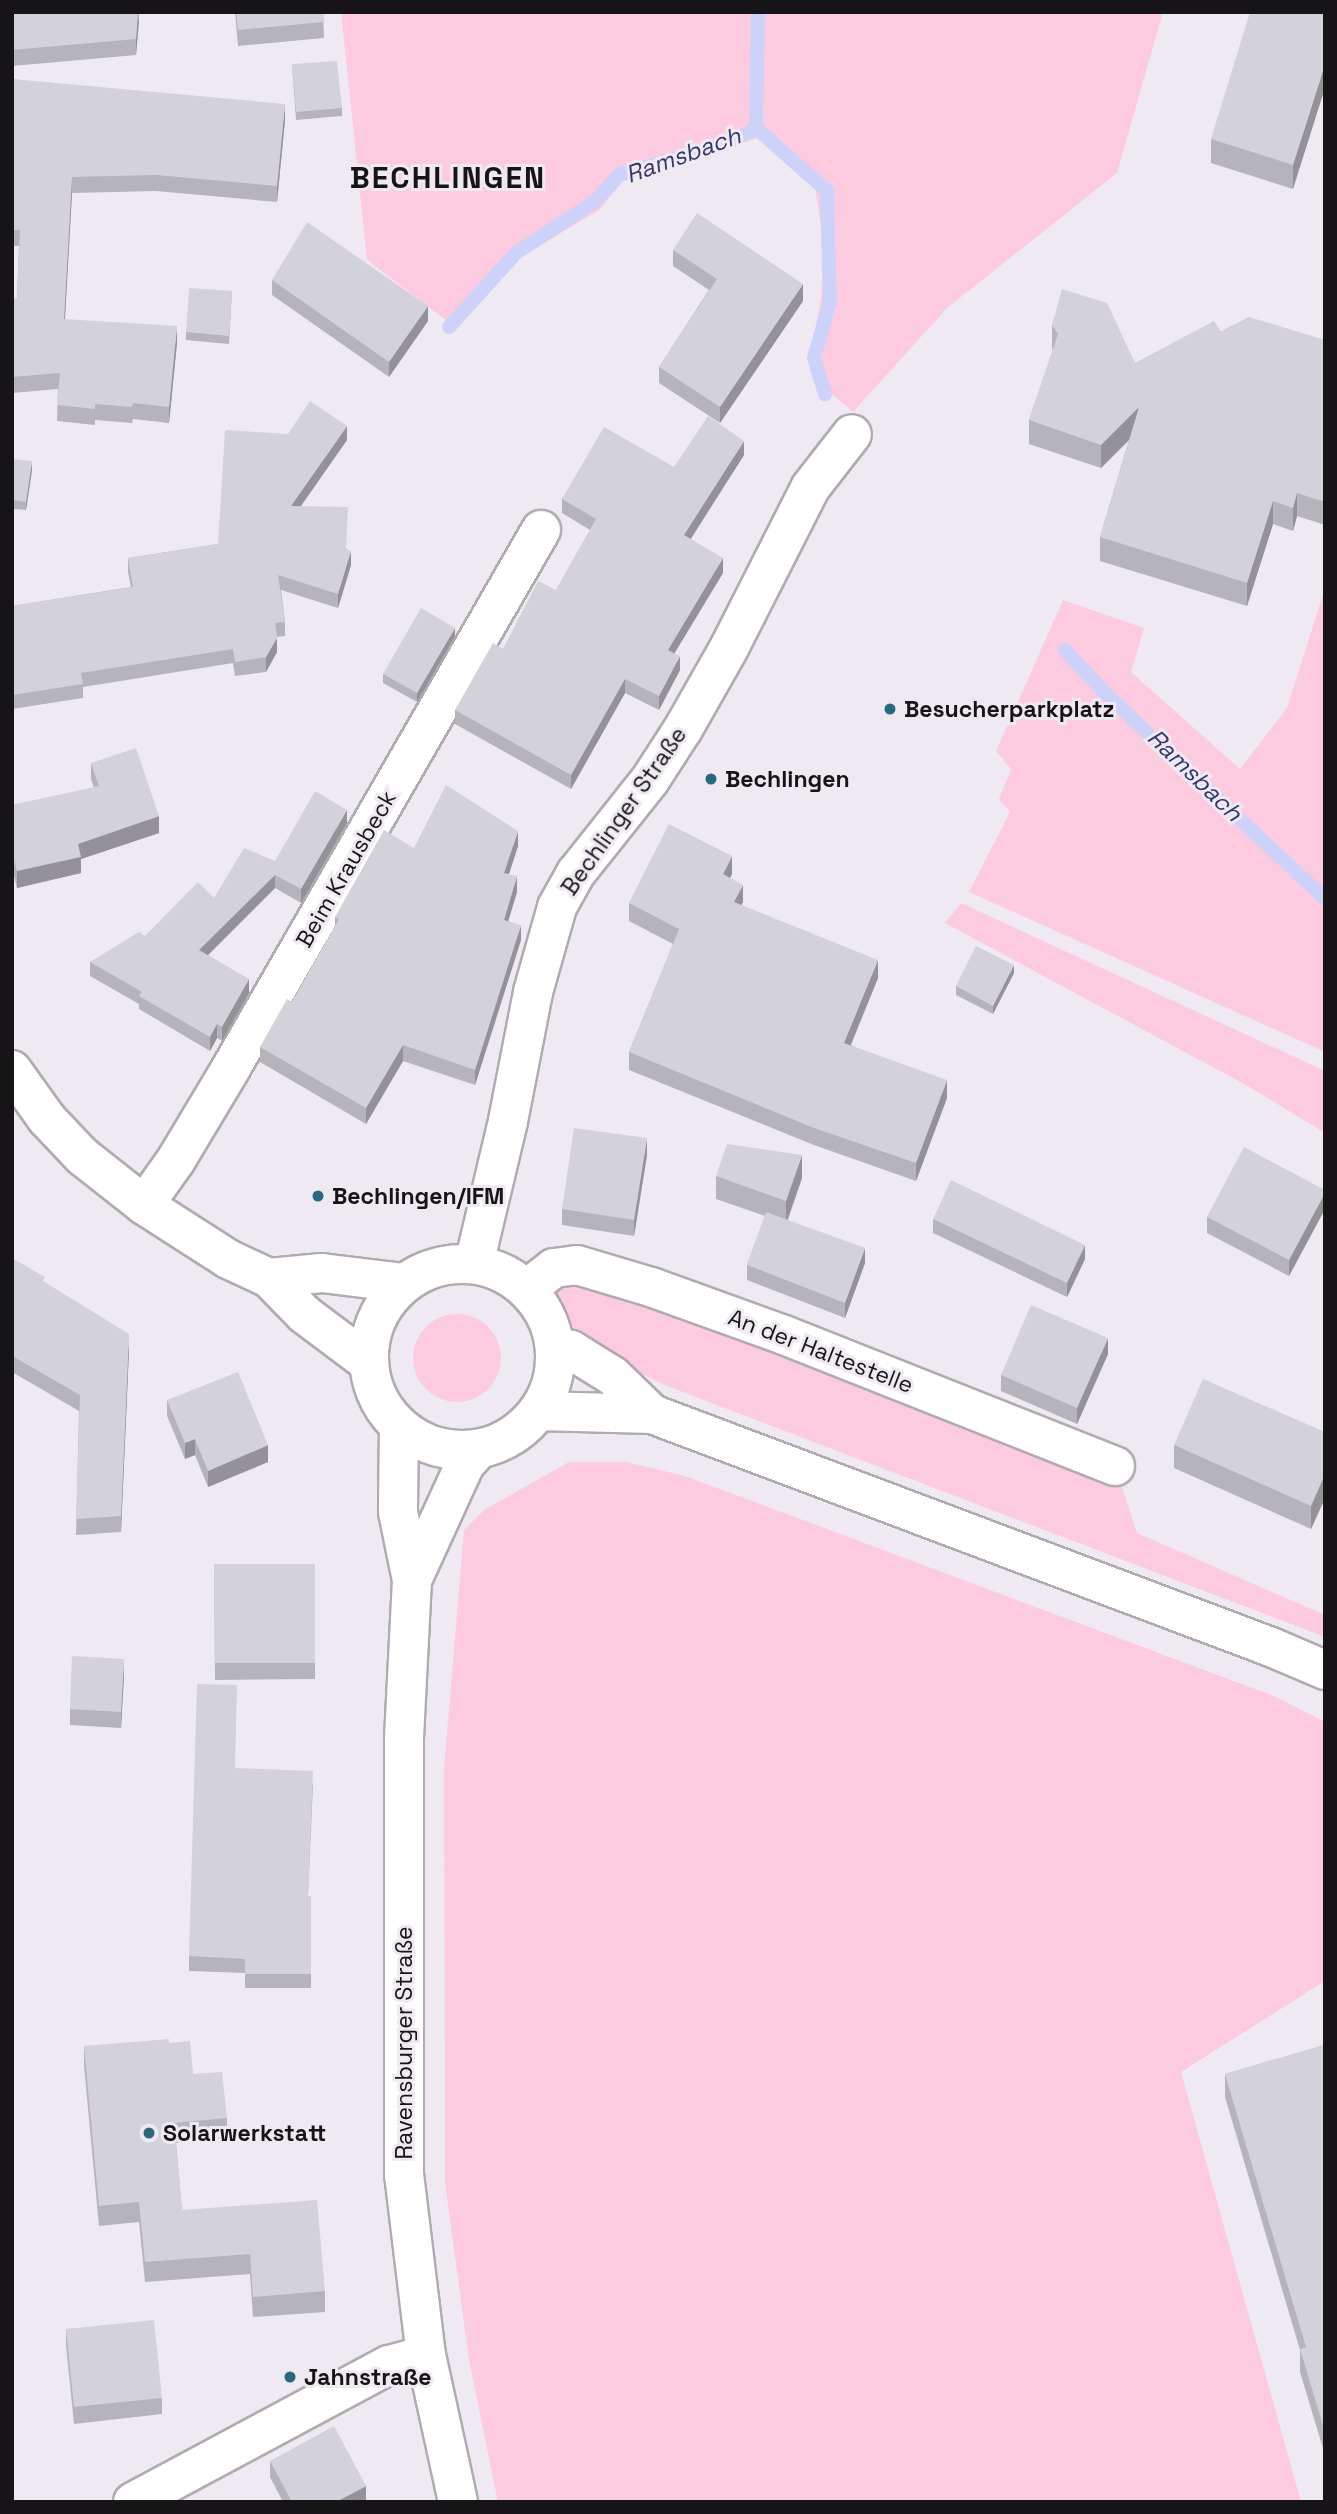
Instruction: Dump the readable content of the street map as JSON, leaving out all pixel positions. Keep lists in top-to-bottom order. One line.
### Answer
{"streets":{"street":["Bechlinger Straße","Beim Krausbeck","An der Haltestelle","Ravensburger Straße"]},"crossings":[["Bechlinger Straße","An der Haltestelle"],["Bechlinger Straße","Ravensburger Straße"],["An der Haltestelle","Ravensburger Straße"]],"districts":["BECHLINGEN"],"water":["Ramsbach"],"places":["Besucherparkplatz","Bechlingen","Bechlingen/IFM","Solarwerkstatt","Jahnstraße"]}
